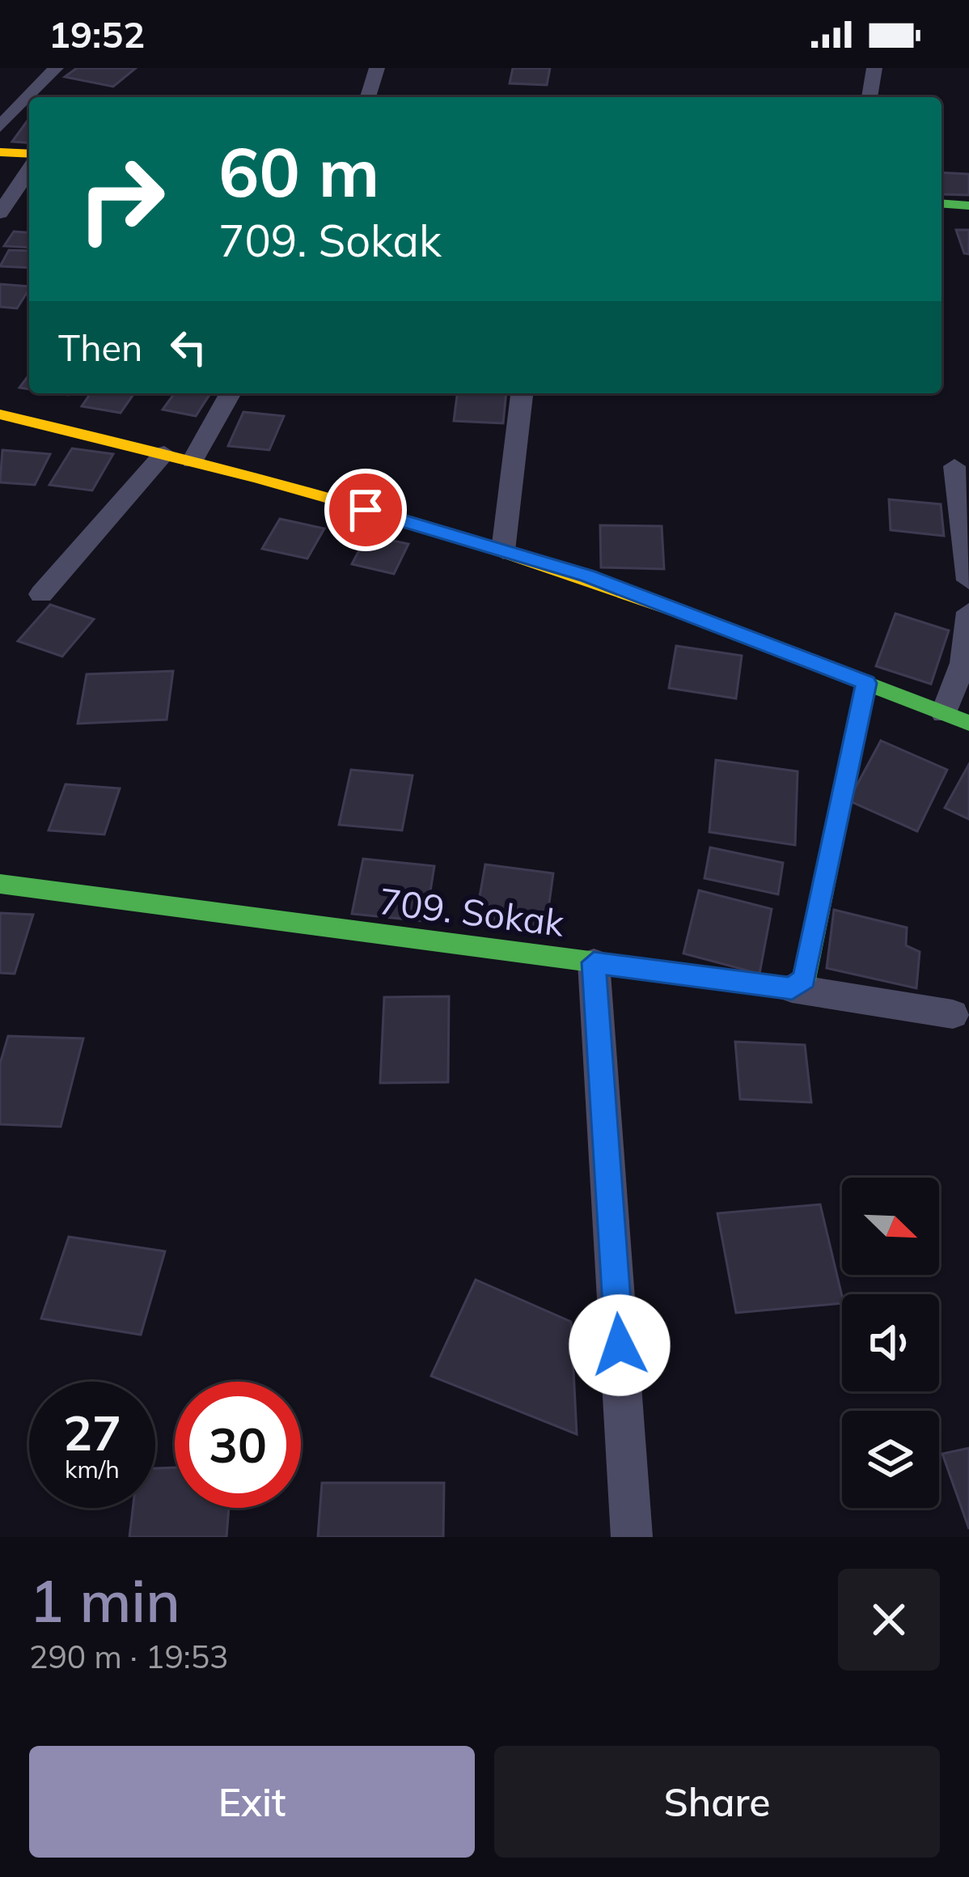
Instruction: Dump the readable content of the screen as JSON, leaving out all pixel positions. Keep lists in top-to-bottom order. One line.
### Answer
{"streets":{"street":["709. Sokak"]},"north":"bottom right","page":{"status":"19:52","turn":["60 m","709. Sokak"],"then":"Then","speed":"27 km/h","limit":"30","heading":["1 min","290 m · 19:53"],"buttons":["Exit","Share"]}}
